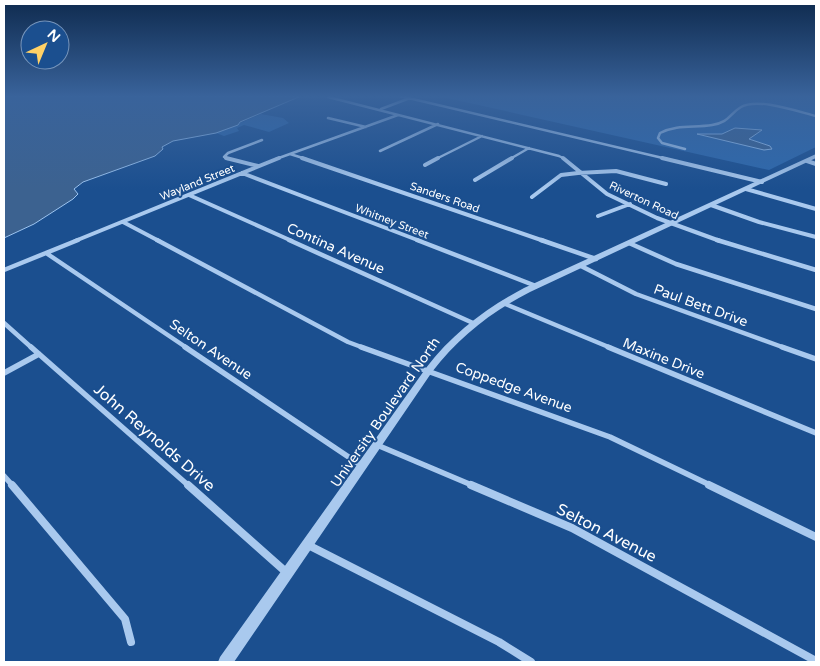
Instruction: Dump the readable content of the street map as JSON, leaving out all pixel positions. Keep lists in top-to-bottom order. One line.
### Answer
{"streets":{"street":["Wayland Street","Sanders Road","Riverton Road","Whitney Street","Contina Avenue","Paul Bett Drive","Selton Avenue","Maxine Drive","Coppedge Avenue","University Boulevard North","John Reynolds Drive"]},"crossings":[["Wayland Street","Sanders Road"],["Wayland Street","Whitney Street"],["Wayland Street","Contina Avenue"],["Wayland Street","Selton Avenue"],["Wayland Street","Coppedge Avenue"],["Sanders Road","University Boulevard North"],["Riverton Road","University Boulevard North"],["Whitney Street","University Boulevard North"],["Contina Avenue","University Boulevard North"],["Paul Bett Drive","University Boulevard North"],["Selton Avenue","University Boulevard North"],["Maxine Drive","University Boulevard North"],["Coppedge Avenue","University Boulevard North"],["University Boulevard North","John Reynolds Drive"]],"north":"top right"}
